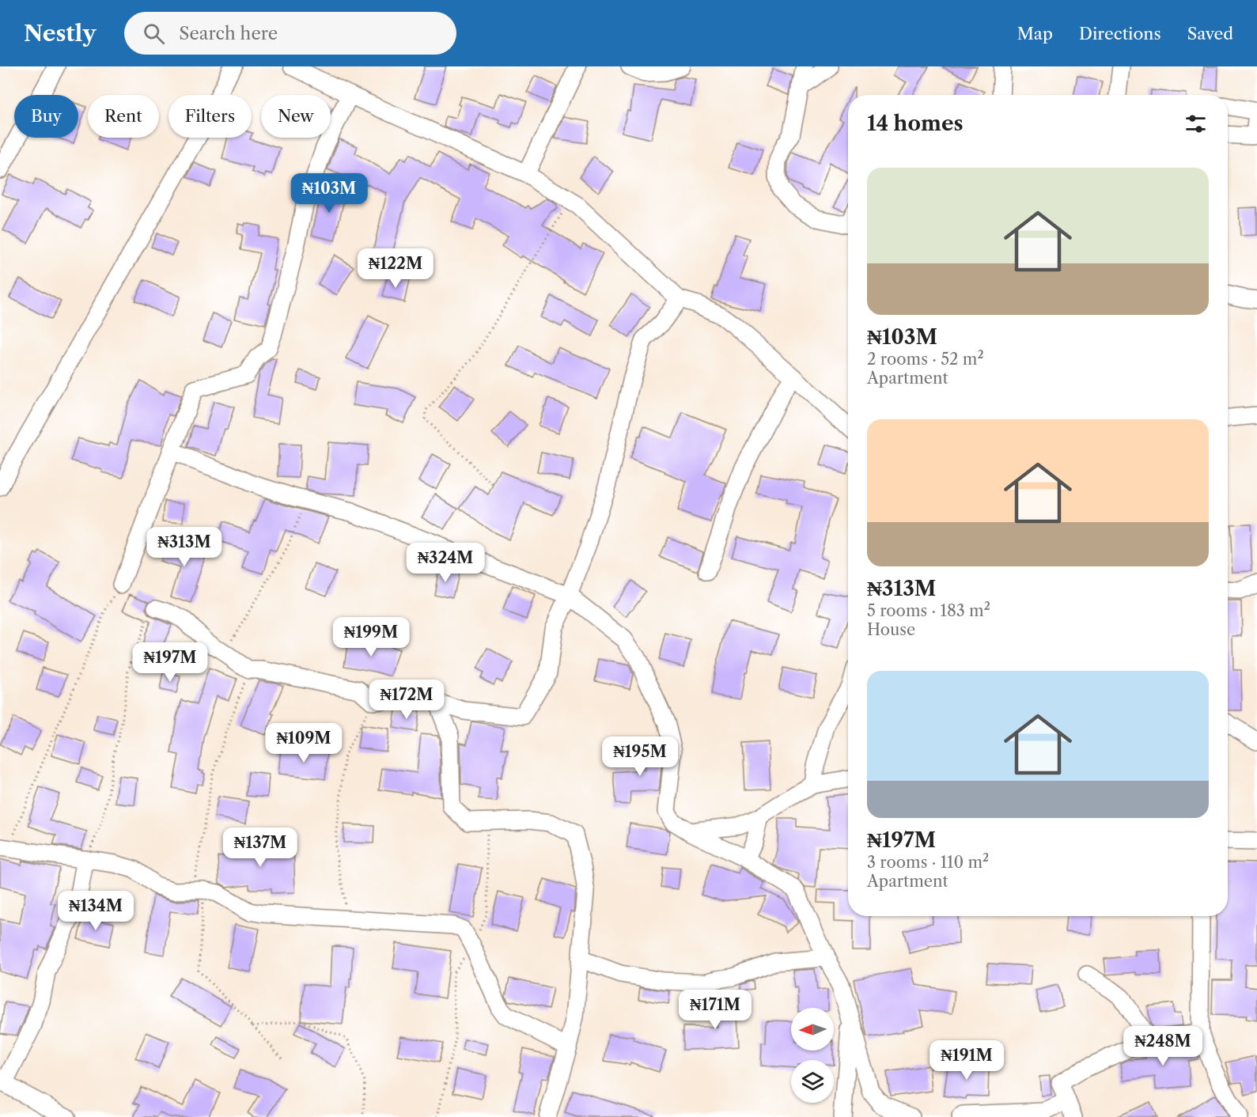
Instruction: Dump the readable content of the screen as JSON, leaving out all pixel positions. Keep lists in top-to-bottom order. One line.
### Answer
{"north":"left","page":{"header":"Nestly","search":"Search here","nav":["Map","Directions","Saved"],"chip":["Buy","Rent","Filters","New"],"heading":"14 homes","list":[{"name":"₦103M","note":"2 rooms · 52 m² · Apartment"},{"name":"₦313M","note":"5 rooms · 183 m² · House"},{"name":"₦197M","note":"3 rooms · 110 m² · Apartment"}],"price":["₦103M","₦122M","₦313M","₦324M","₦199M","₦197M","₦172M","₦109M","₦195M","₦137M","₦134M","₦171M","₦248M","₦191M"]}}
